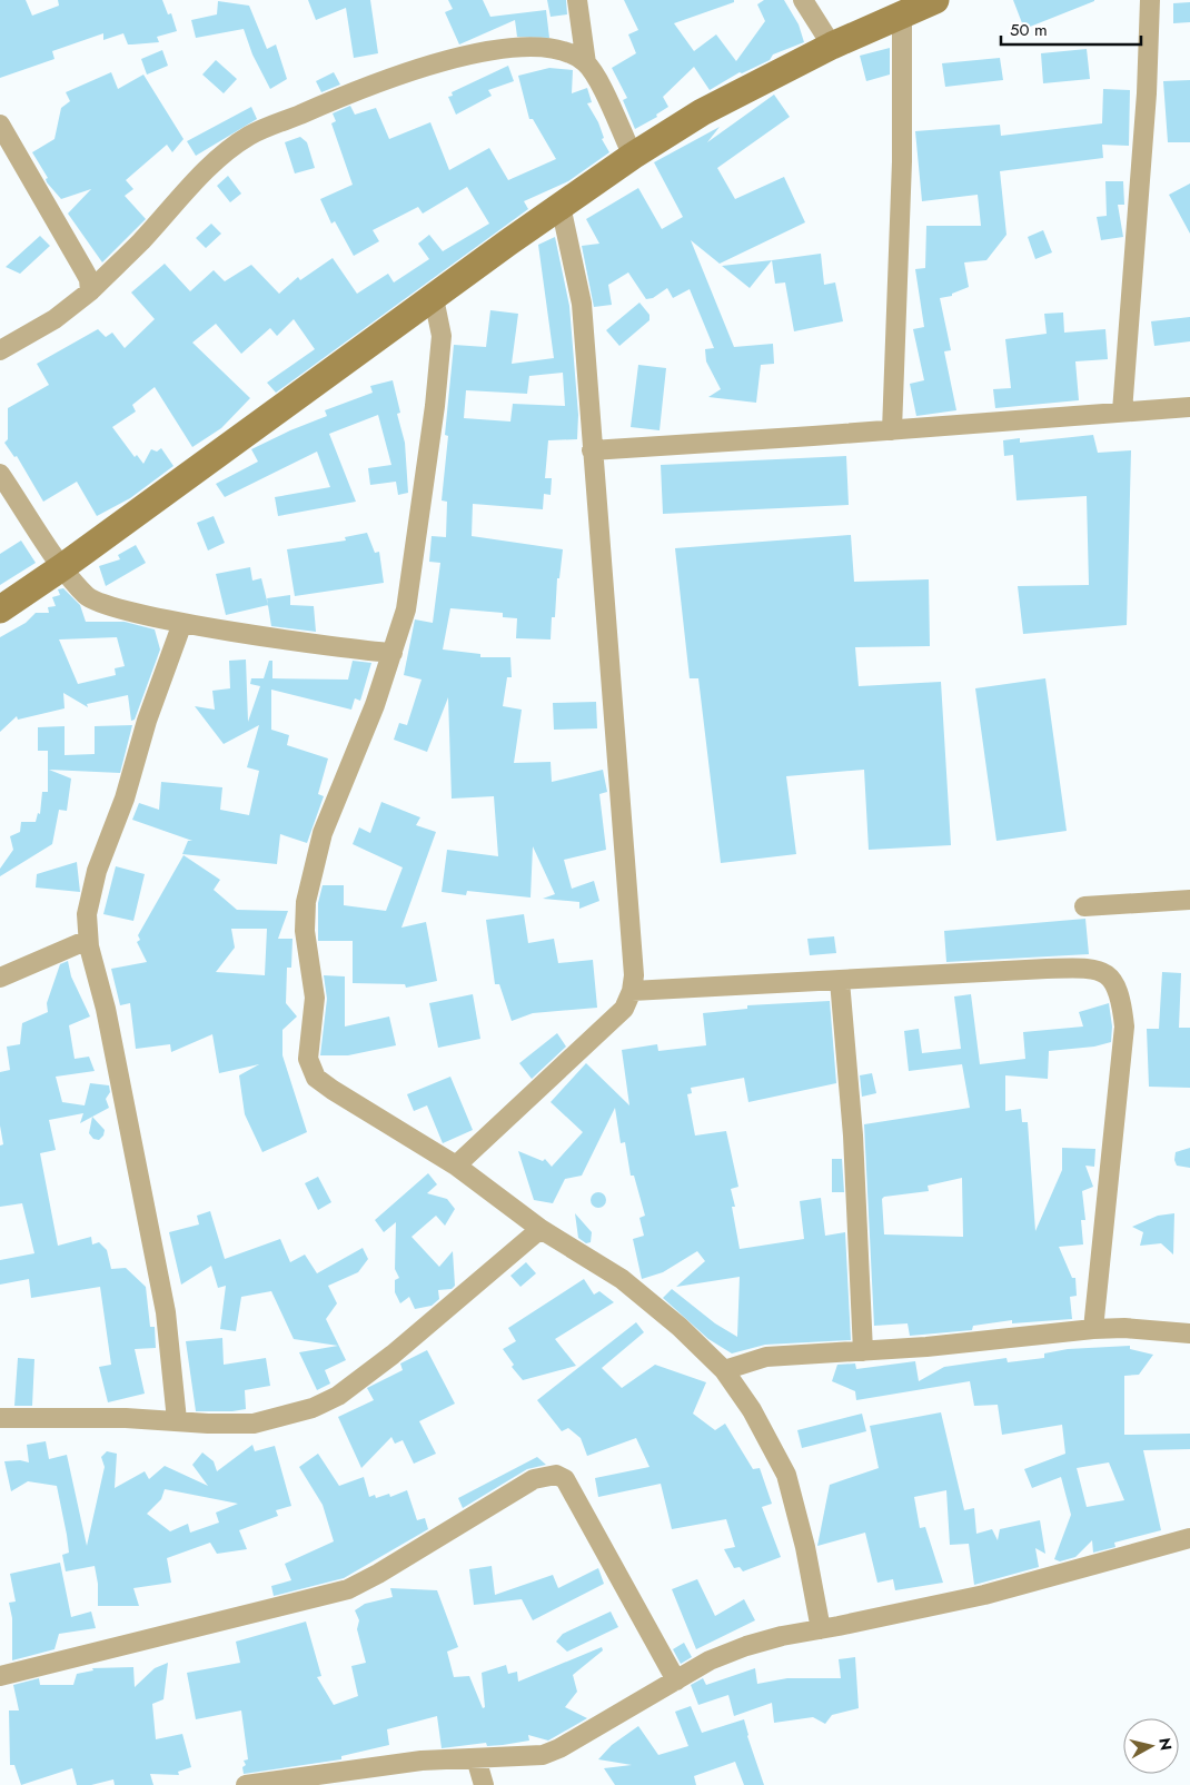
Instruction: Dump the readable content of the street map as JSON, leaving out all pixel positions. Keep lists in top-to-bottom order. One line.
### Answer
{"scale_bar":"50 m","north":"right"}
